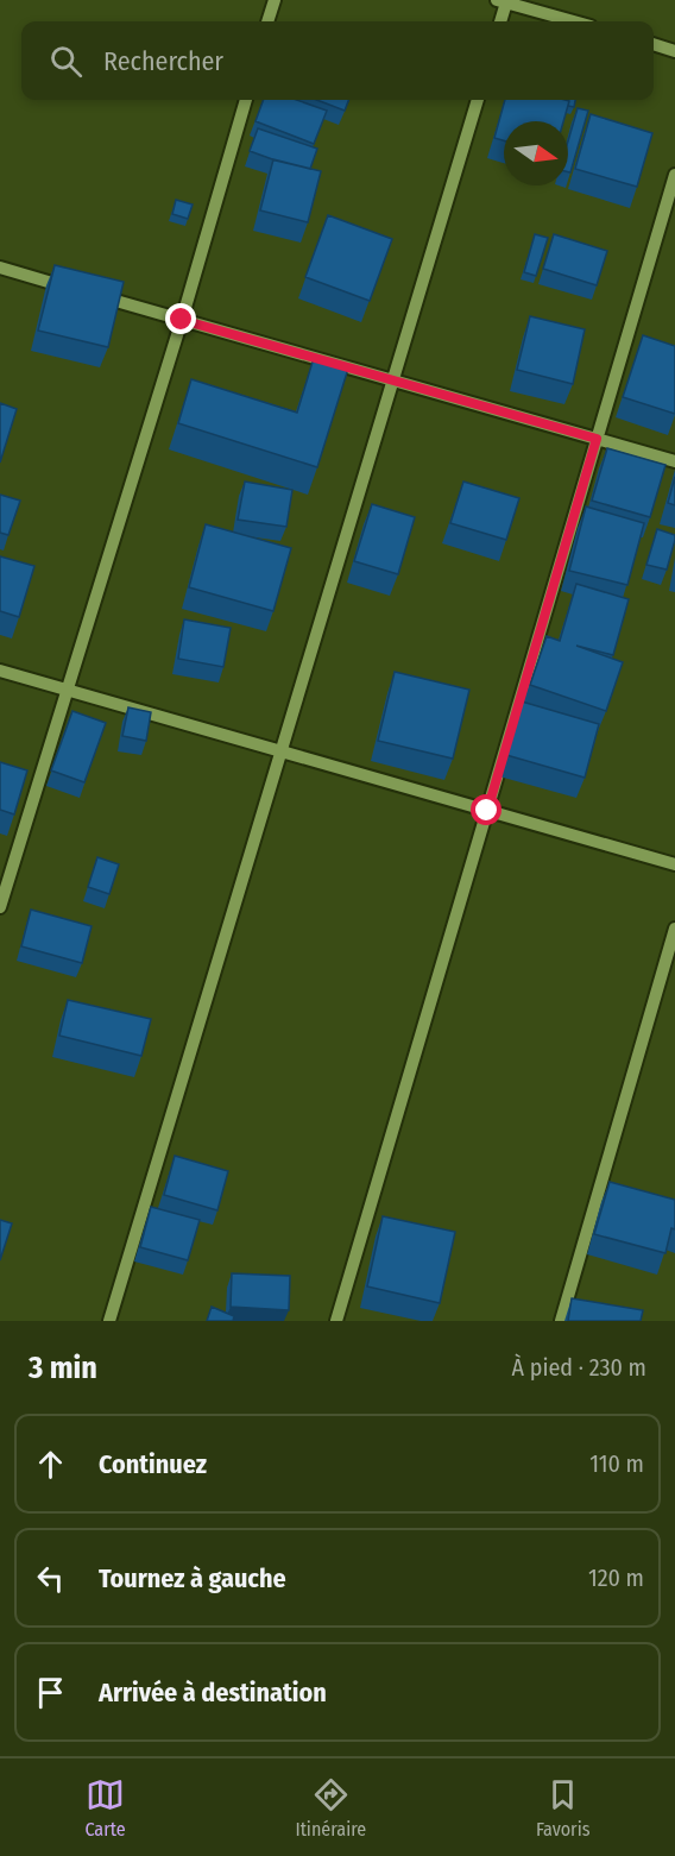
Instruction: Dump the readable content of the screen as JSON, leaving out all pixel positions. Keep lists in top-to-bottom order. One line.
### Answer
{"north":"right","page":{"search":"Rechercher","heading":["3 min","À pied · 230 m"],"list":[["Continuez","110 m"],["Tournez à gauche","120 m"],"Arrivée à destination"],"nav":["Carte","Itinéraire","Favoris"]}}
